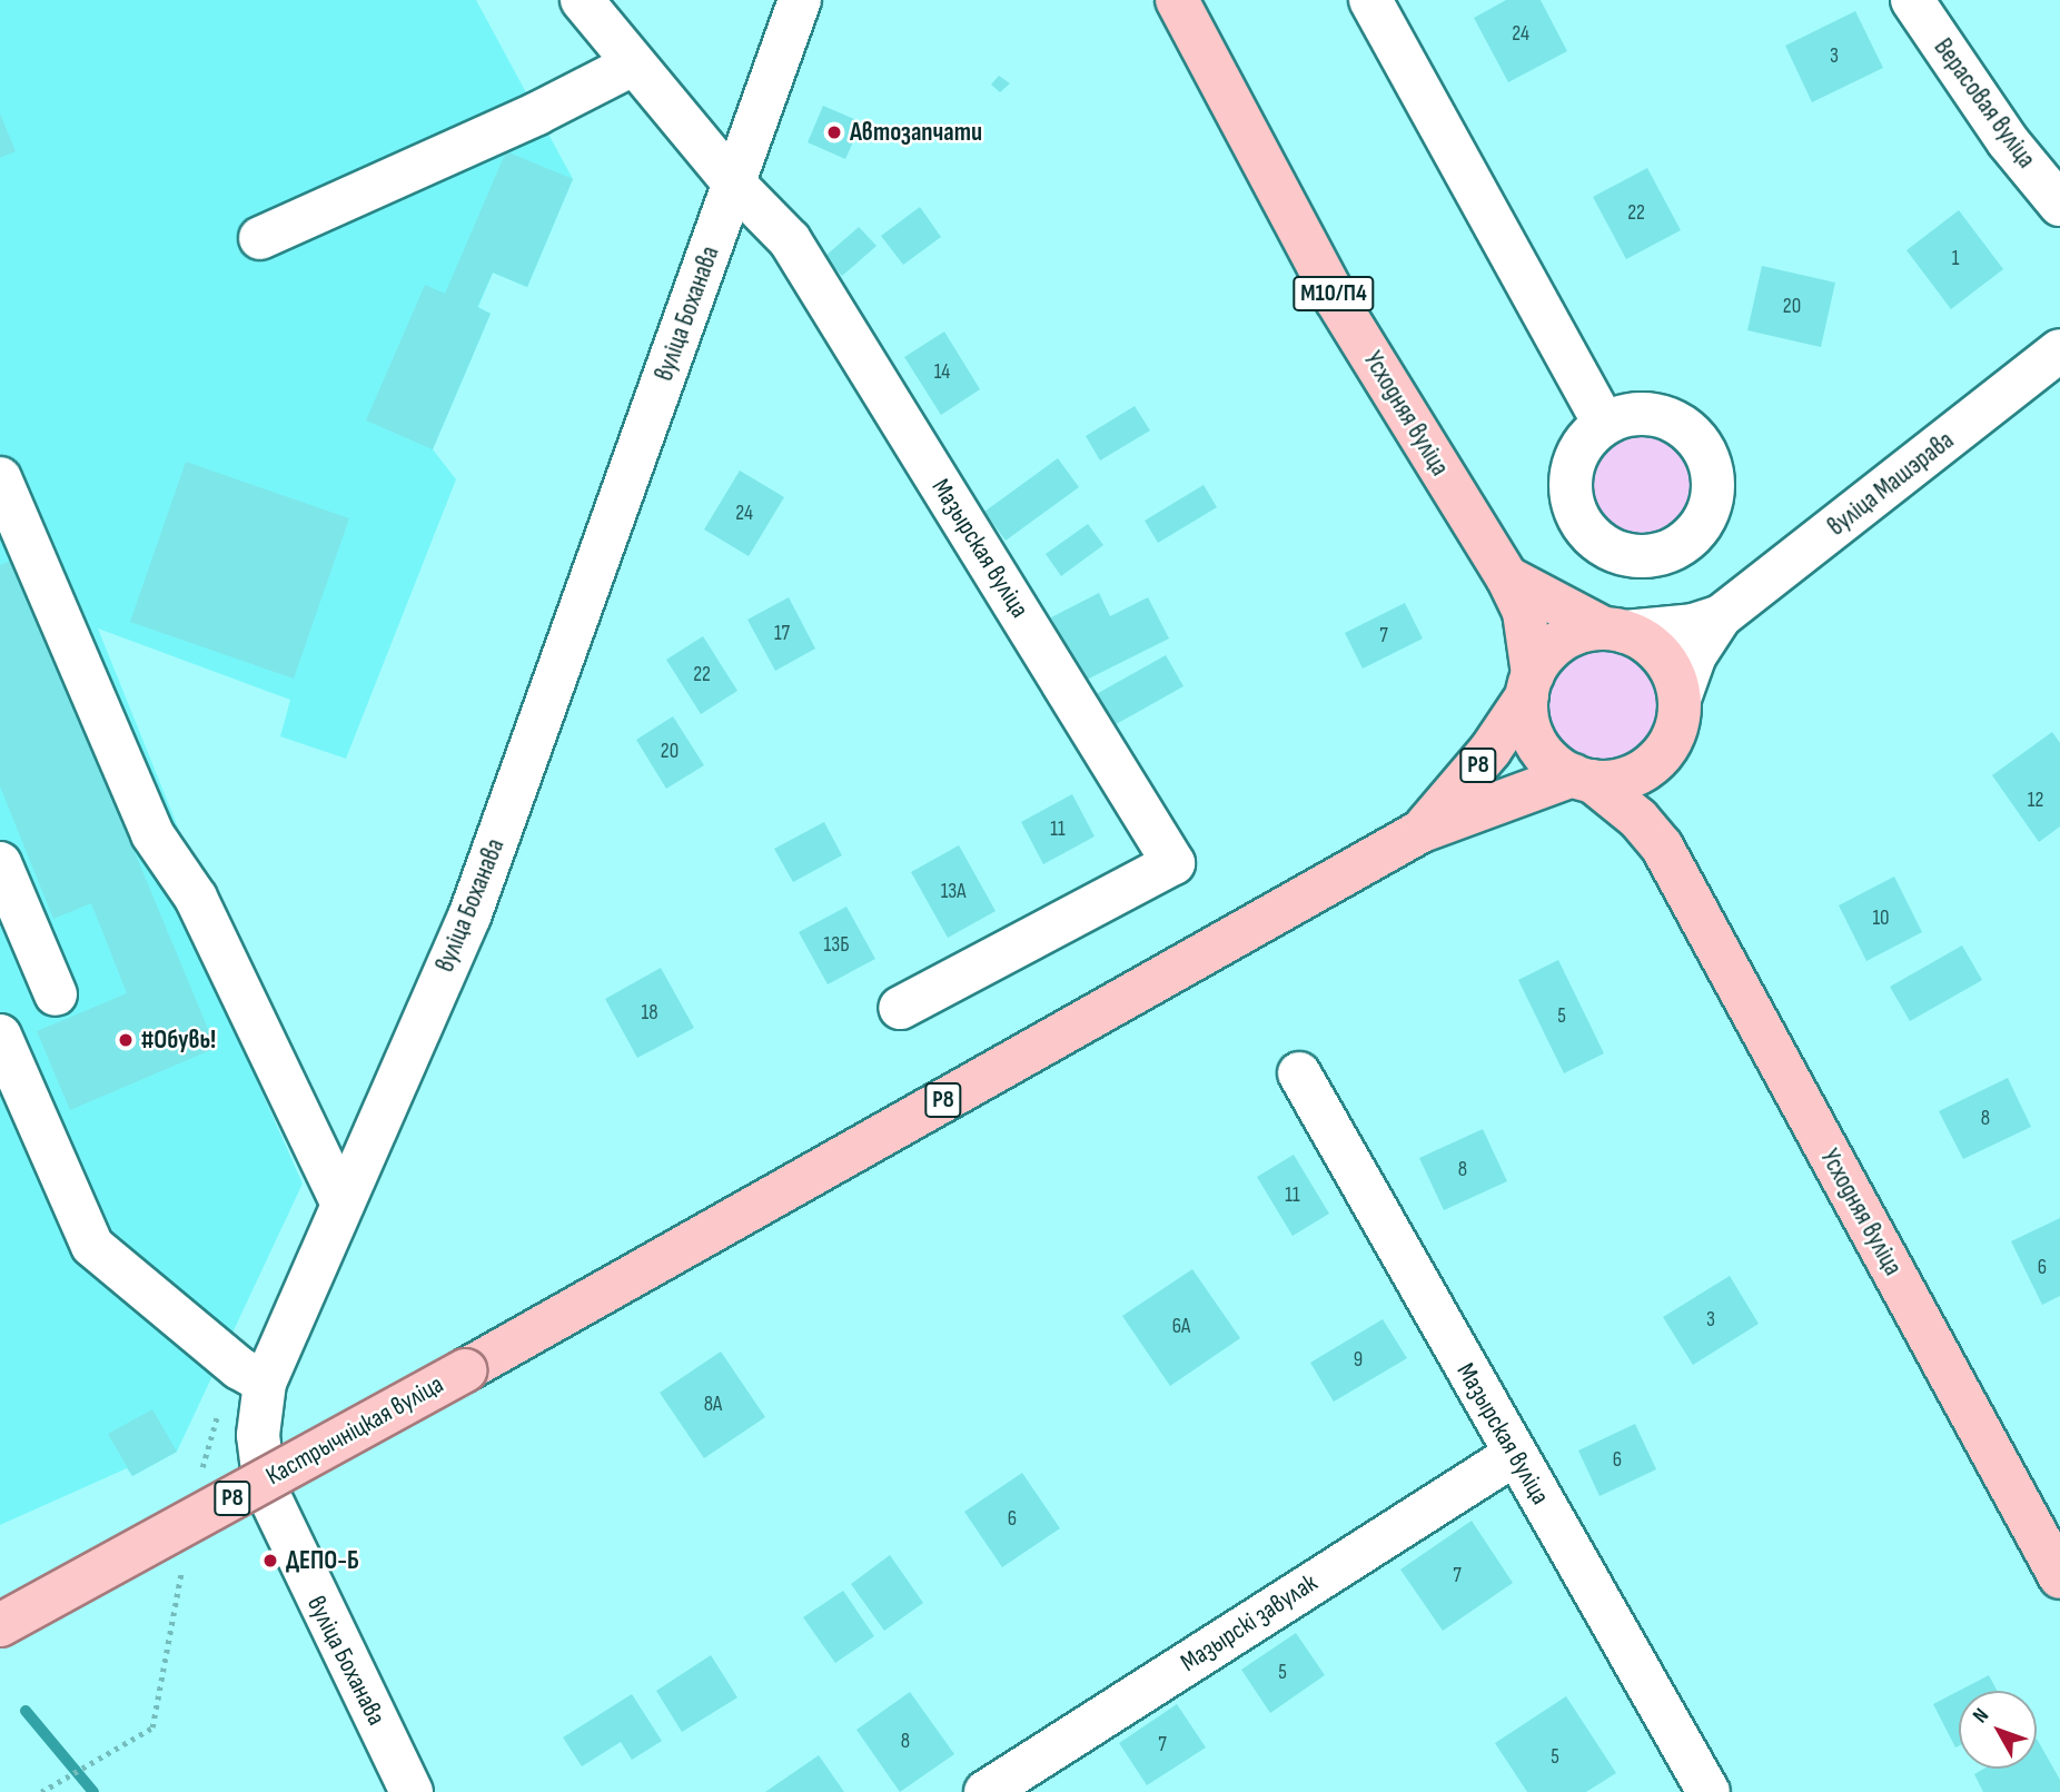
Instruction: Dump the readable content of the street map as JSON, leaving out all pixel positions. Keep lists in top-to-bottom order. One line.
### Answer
{"streets":{"main road":["М10/П4","Усходняя вуліца","Р8","Кастрычніцкая вуліца"],"street":["Верасовая вуліца","вуліца Боханава","вуліца Машэрава","Мазырская вуліца","Мазырскі завулак"]},"crossings":[["М10/П4","Усходняя вуліца"],["М10/П4","вуліца Машэрава"],["М10/П4","Р8"],["вуліца Боханава","Мазырская вуліца"],["Усходняя вуліца","вуліца Машэрава"],["Усходняя вуліца","Р8"],["вуліца Машэрава","Р8"],["Мазырская вуліца","Мазырскі завулак"],["Р8","Кастрычніцкая вуліца"]],"places":["Автозапчати","#Обувь!","ДЕПО-Б"],"house_numbers":["24","3","22","1","20","14","24","17","7","22","20","12","11","13А","10","13Б","18","5","8","8","11","6","3","6А","9","8А","6","6","7","5","8","7","5"],"north":"top left"}
